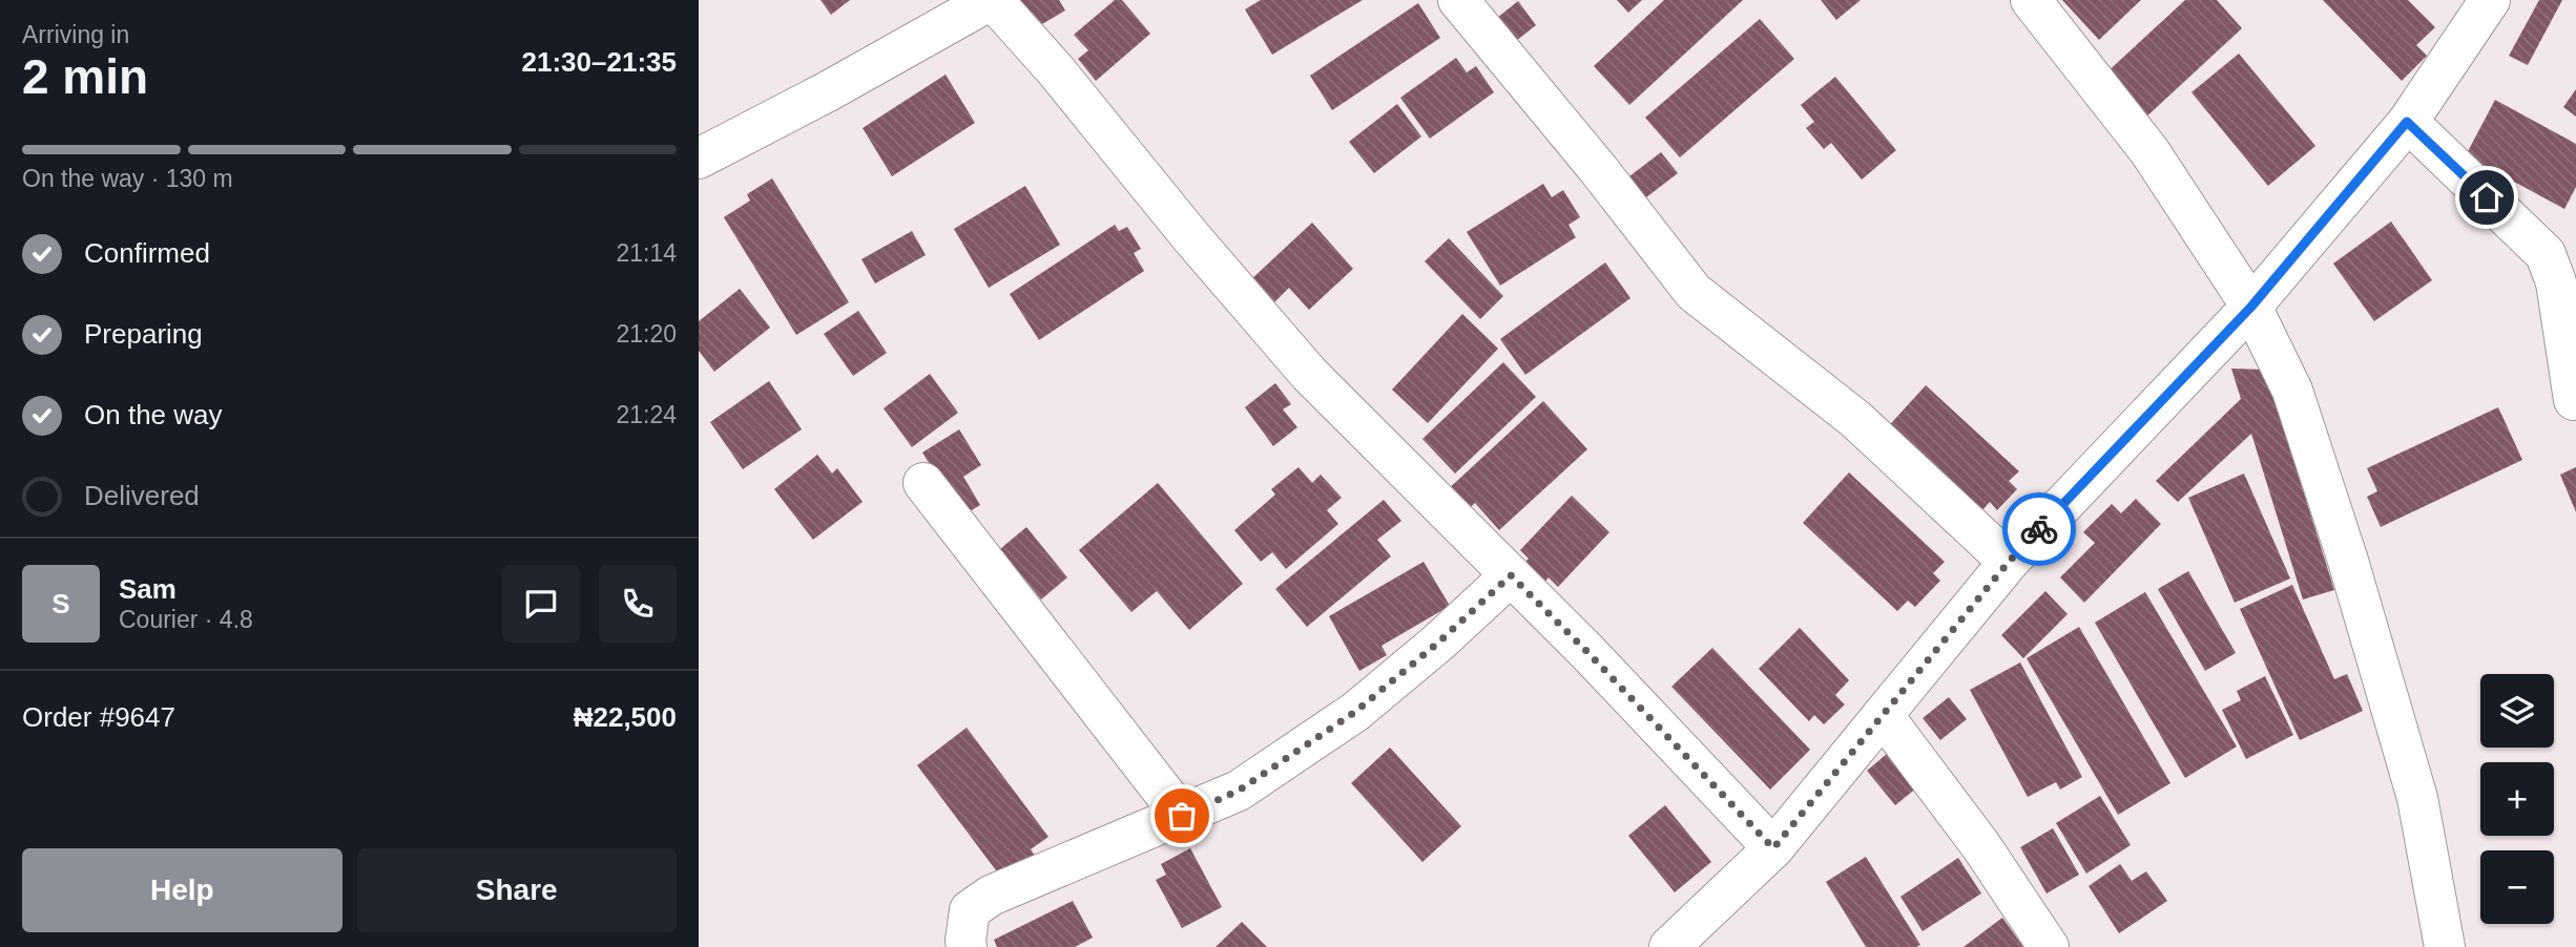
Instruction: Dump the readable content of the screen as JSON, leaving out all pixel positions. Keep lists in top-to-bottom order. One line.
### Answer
{"page":{"heading":["2 min","Arriving in","21:30–21:35"],"panel":["Sam","Courier · 4.8","Order #9647","₦22,500"],"bar":"On the way · 130 m","list":[["Confirmed","21:14"],["Preparing","21:20"],["On the way","21:24"],"Delivered"],"round":"S","map_buttons":["+","−"],"buttons":["Help","Share"]}}
